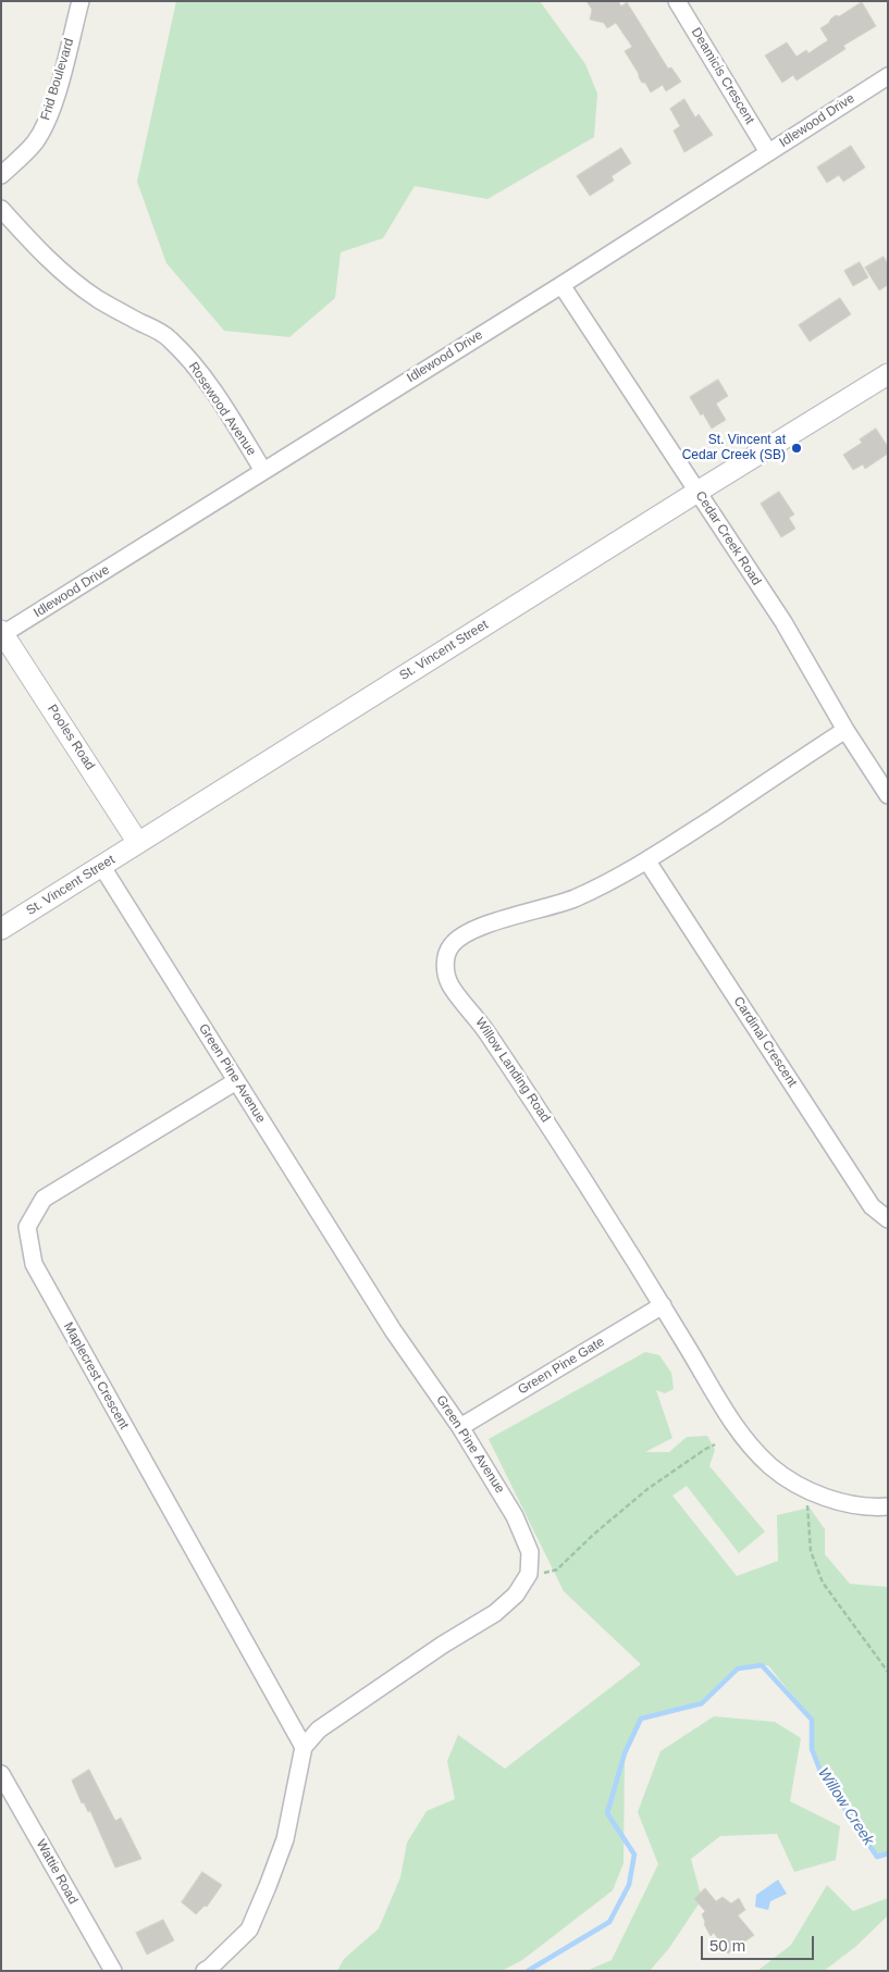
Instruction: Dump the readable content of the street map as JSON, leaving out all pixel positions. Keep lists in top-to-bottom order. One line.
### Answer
{"streets":{"street":["Deamicis Crescent","Frid Boulevard","Idlewood Drive","Rosewood Avenue","Cedar Creek Road","St. Vincent Street","Pooles Road","Cardinal Crescent","Willow Landing Road","Green Pine Avenue","Green Pine Gate","Maplecrest Crescent","Wattie Road"]},"crossings":[["Deamicis Crescent","Idlewood Drive"],["Idlewood Drive","Rosewood Avenue"],["Idlewood Drive","Cedar Creek Road"],["Idlewood Drive","Pooles Road"],["Cedar Creek Road","St. Vincent Street"],["Cedar Creek Road","Willow Landing Road"],["St. Vincent Street","Pooles Road"],["St. Vincent Street","Green Pine Avenue"],["Cardinal Crescent","Willow Landing Road"],["Willow Landing Road","Green Pine Gate"],["Green Pine Avenue","Green Pine Gate"],["Green Pine Avenue","Maplecrest Crescent"]],"water":["Willow Creek"],"places":["St. Vincent at Cedar Creek (SB)"],"scale_bar":"50 m"}
